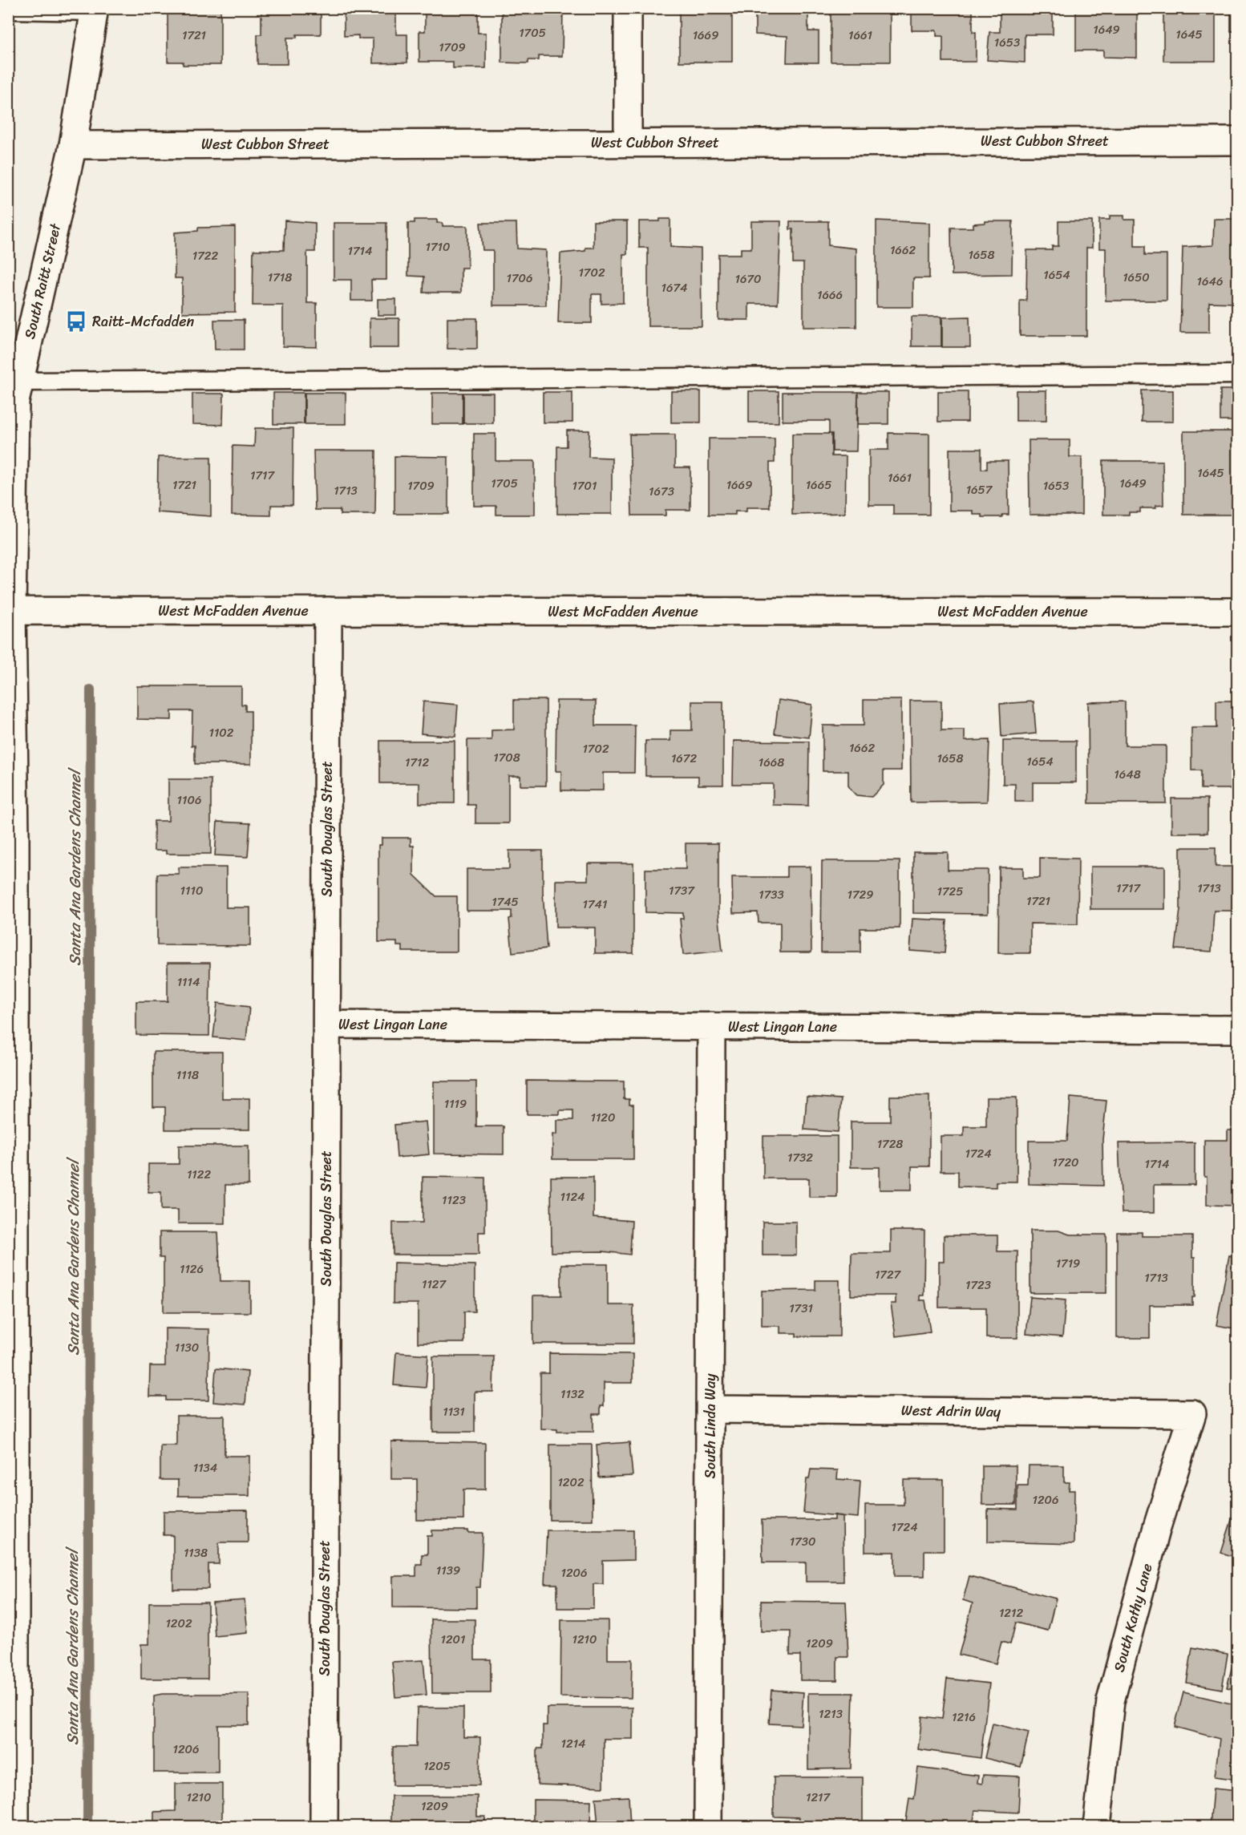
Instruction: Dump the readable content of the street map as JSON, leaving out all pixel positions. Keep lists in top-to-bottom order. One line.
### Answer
{"streets":{"street":["West Cubbon Street","South Raitt Street","West McFadden Avenue","South Douglas Street","West Lingan Lane","West Adrin Way","South Linda Way","South Kathy Lane"]},"crossings":[["West Cubbon Street","South Raitt Street"],["South Raitt Street","West McFadden Avenue"],["West McFadden Avenue","South Douglas Street"],["South Douglas Street","West Lingan Lane"],["West Lingan Lane","South Linda Way"],["West Adrin Way","South Linda Way"],["West Adrin Way","South Kathy Lane"]],"water":["Santa Ana Gardens Channel"],"places":{"bus stop":["Raitt-Mcfadden"]},"house_numbers":["1649","1705","1645","1721","1669","1661","1653","1709","1710","1662","1714","1658","1722","1702","1654","1718","1650","1706","1670","1646","1674","1666","1645","1717","1661","1705","1649","1721","1669","1665","1709","1701","1653","1657","1713","1673","1102","1662","1702","1708","1672","1658","1654","1712","1668","1648","1106","1717","1713","1110","1737","1725","1733","1729","1721","1745","1741","1114","1118","1119","1120","1728","1724","1732","1720","1714","1122","1124","1123","1719","1126","1727","1713","1127","1723","1731","1130","1132","1131","1134","1202","1206","1724","1730","1138","1139","1206","1212","1202","1201","1210","1209","1213","1216","1214","1206","1205","1210","1217","1209"]}
